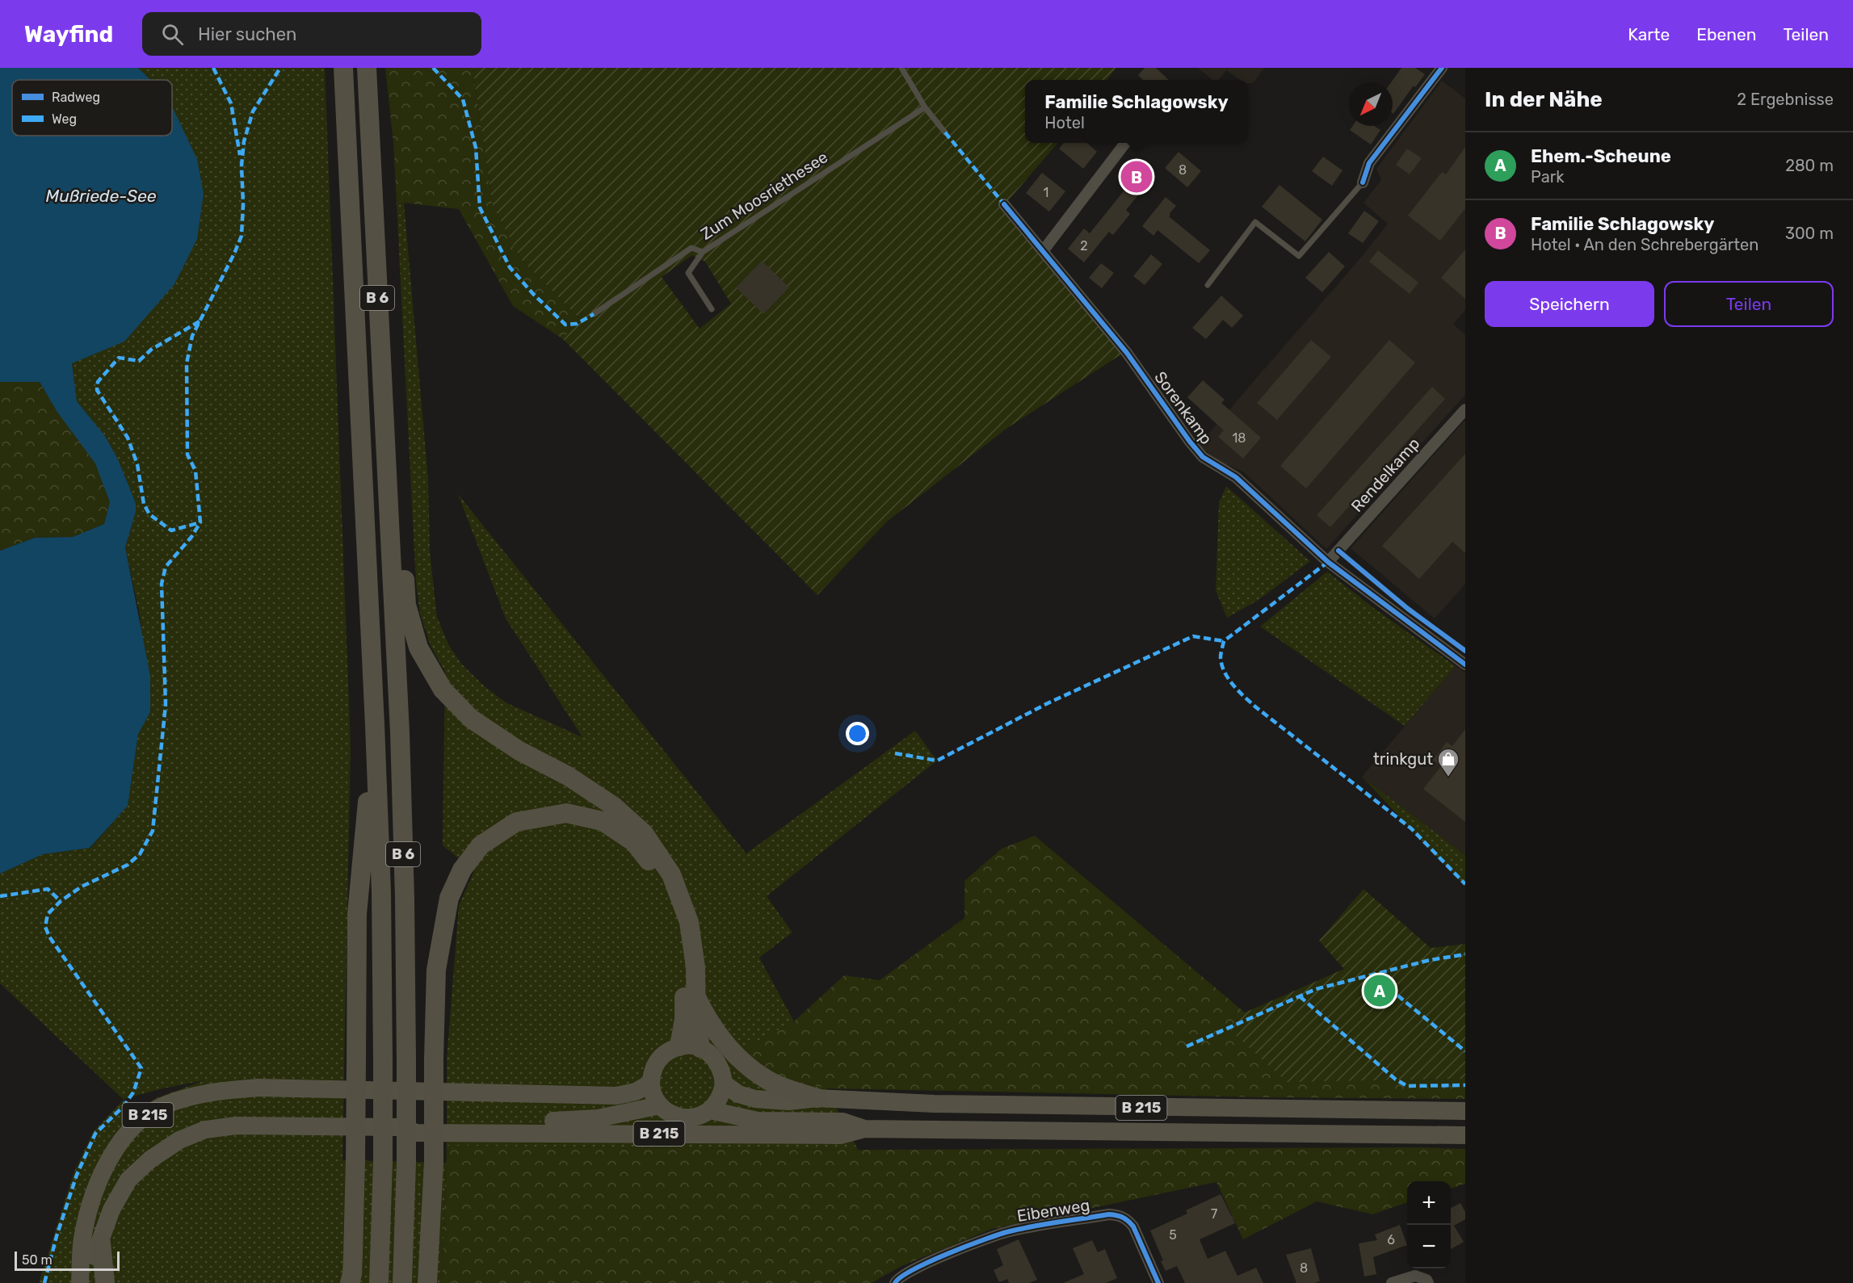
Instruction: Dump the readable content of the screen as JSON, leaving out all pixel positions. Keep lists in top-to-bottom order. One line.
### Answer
{"streets":{"highway":["B 6"],"main road":["B 215"],"street":["Sorenkamp","Rendelkamp","Eibenweg"],"lane":["Zum Moosriethesee"]},"crossings":[["Sorenkamp","Rendelkamp"]],"water":["Mußriede-See"],"places":{"shop":["trinkgut"]},"house_numbers":["8","1","2","18","7","5","6","8"],"legend":["Radweg","Weg"],"scale_bar":"50 m","north":"bottom left","page":{"header":"Wayfind","search":"Hier suchen","nav":["Karte","Ebenen","Teilen"],"heading":["In der Nähe","2 Ergebnisse"],"popup":["Familie Schlagowsky","Hotel"],"list":[{"mark":"A","name":"Ehem.-Scheune","note":"Park","value":"280 m"},{"mark":"B","name":"Familie Schlagowsky","note":"Hotel · An den Schrebergärten","value":"300 m"}],"pins":["B","A"],"buttons":["Speichern","Teilen"],"map_buttons":["+","−"],"scale":"50 m"}}
